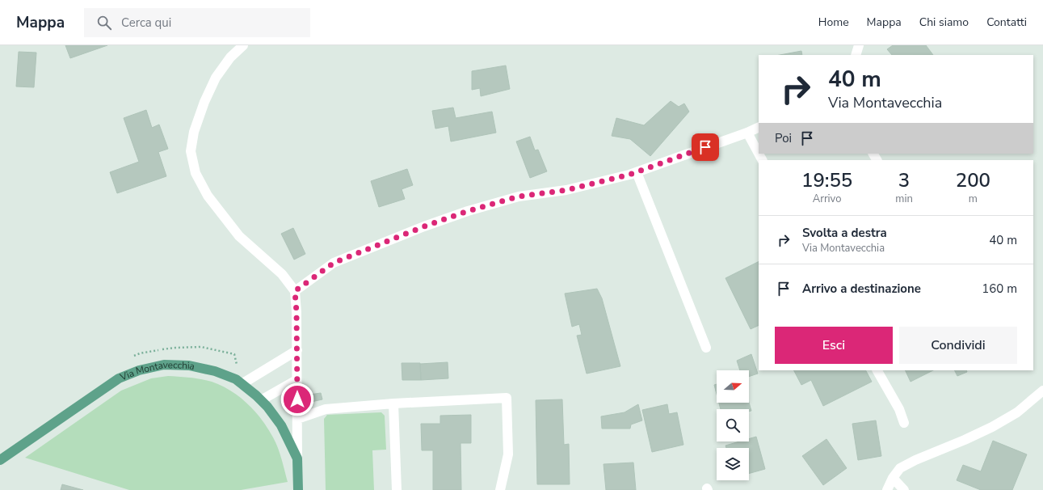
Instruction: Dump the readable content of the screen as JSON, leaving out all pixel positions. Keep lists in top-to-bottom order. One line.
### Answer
{"streets":{"main road":["Via Montavecchia"]},"north":"right","page":{"header":"Mappa","search":"Cerca qui","nav":["Home","Mappa","Chi siamo","Contatti"],"turn":["40 m","Via Montavecchia"],"then":"Poi","eta":["19:55","Arrivo","3","min","200","m"],"list":[{"name":"Svolta a destra","note":"Via Montavecchia","value":"40 m"},{"name":"Arrivo a destinazione","value":"160 m"}],"buttons":["Esci","Condividi"]}}
